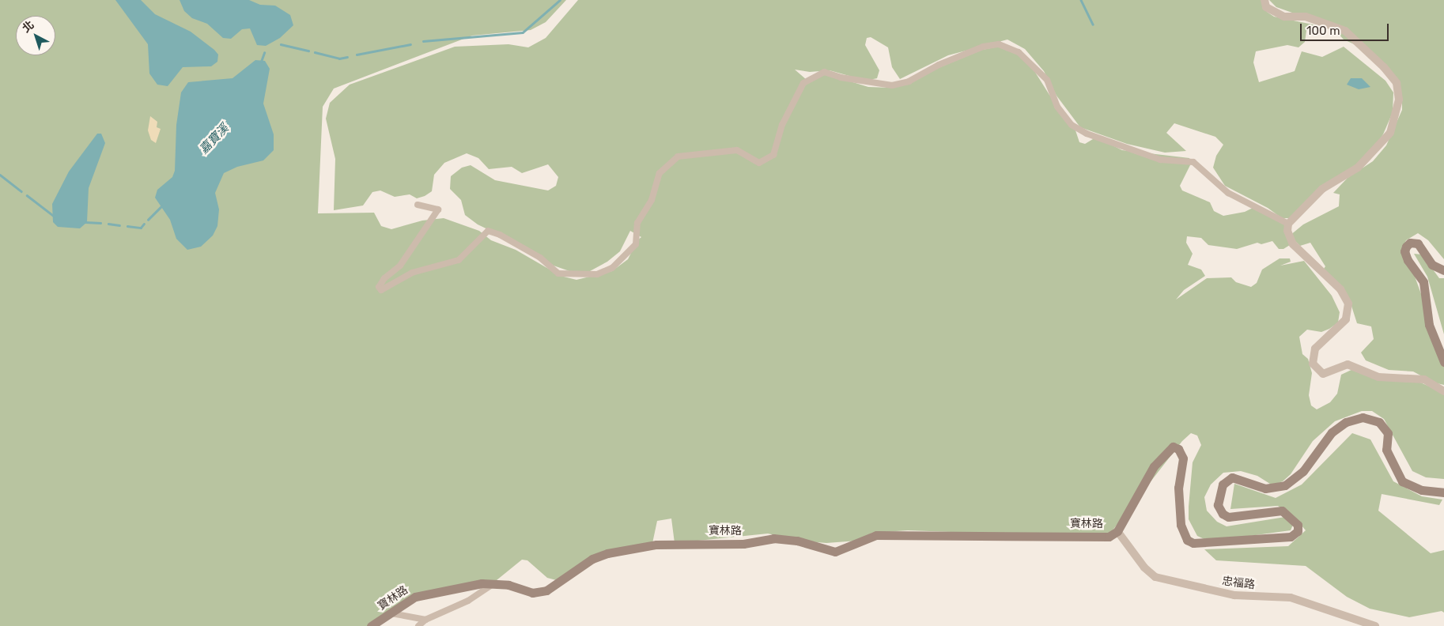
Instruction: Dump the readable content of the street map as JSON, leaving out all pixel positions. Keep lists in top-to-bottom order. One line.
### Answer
{"streets":{"main road":["寶林路"],"street":["忠福路"]},"crossings":[["寶林路","忠福路"]],"water":["嘉寶溪"],"scale_bar":"100 m","north":"top left"}
